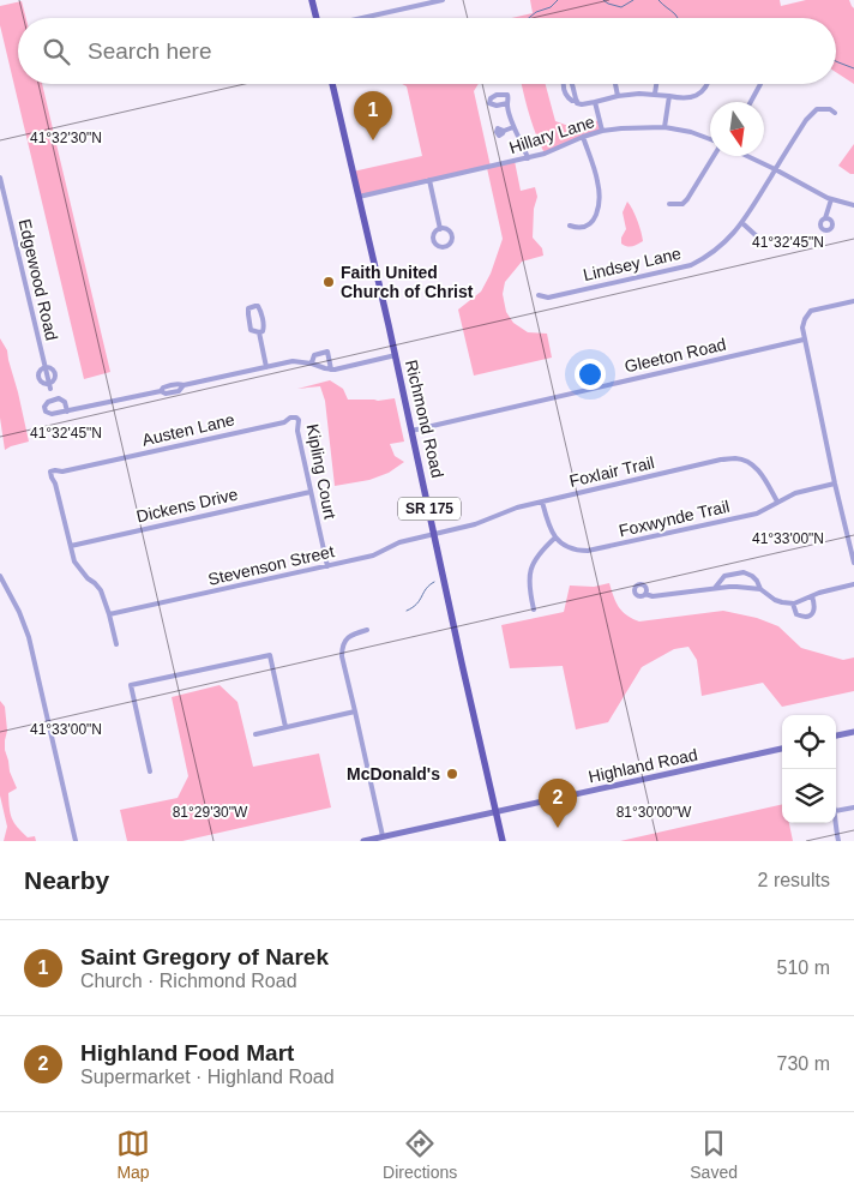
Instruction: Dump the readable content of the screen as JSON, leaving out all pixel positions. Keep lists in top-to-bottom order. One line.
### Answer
{"streets":{"main road":["Richmond Road","SR 175"],"street":["Hillary Lane","Lindsey Lane","Edgewood Road","Gleeton Road","Austen Lane","Kipling Court","Foxlair Trail","Dickens Drive","Foxwynde Trail","Stevenson Street","Highland Road"]},"crossings":[["Hillary Lane","Richmond Road"],["Gleeton Road","Richmond Road"],["Richmond Road","Foxlair Trail"],["Richmond Road","Stevenson Street"],["Richmond Road","Highland Road"],["Austen Lane","Kipling Court"],["Austen Lane","Dickens Drive"],["Kipling Court","Dickens Drive"],["Kipling Court","Stevenson Street"],["Foxlair Trail","Foxwynde Trail"],["Foxlair Trail","Stevenson Street"]],"places":["Faith United Church of Christ","McDonald's"],"north":"bottom","page":{"search":"Search here","pins":["1","2"],"heading":["Nearby","2 results"],"list":[{"mark":"1","name":"Saint Gregory of Narek","note":"Church · Richmond Road","value":"510 m"},{"mark":"2","name":"Highland Food Mart","note":"Supermarket · Highland Road","value":"730 m"}],"nav":["Map","Directions","Saved"]},"coordinates":["41°32'30\"N","41°32'45\"N","41°33'00\"N","81°29'30\"W","81°30'00\"W"]}
